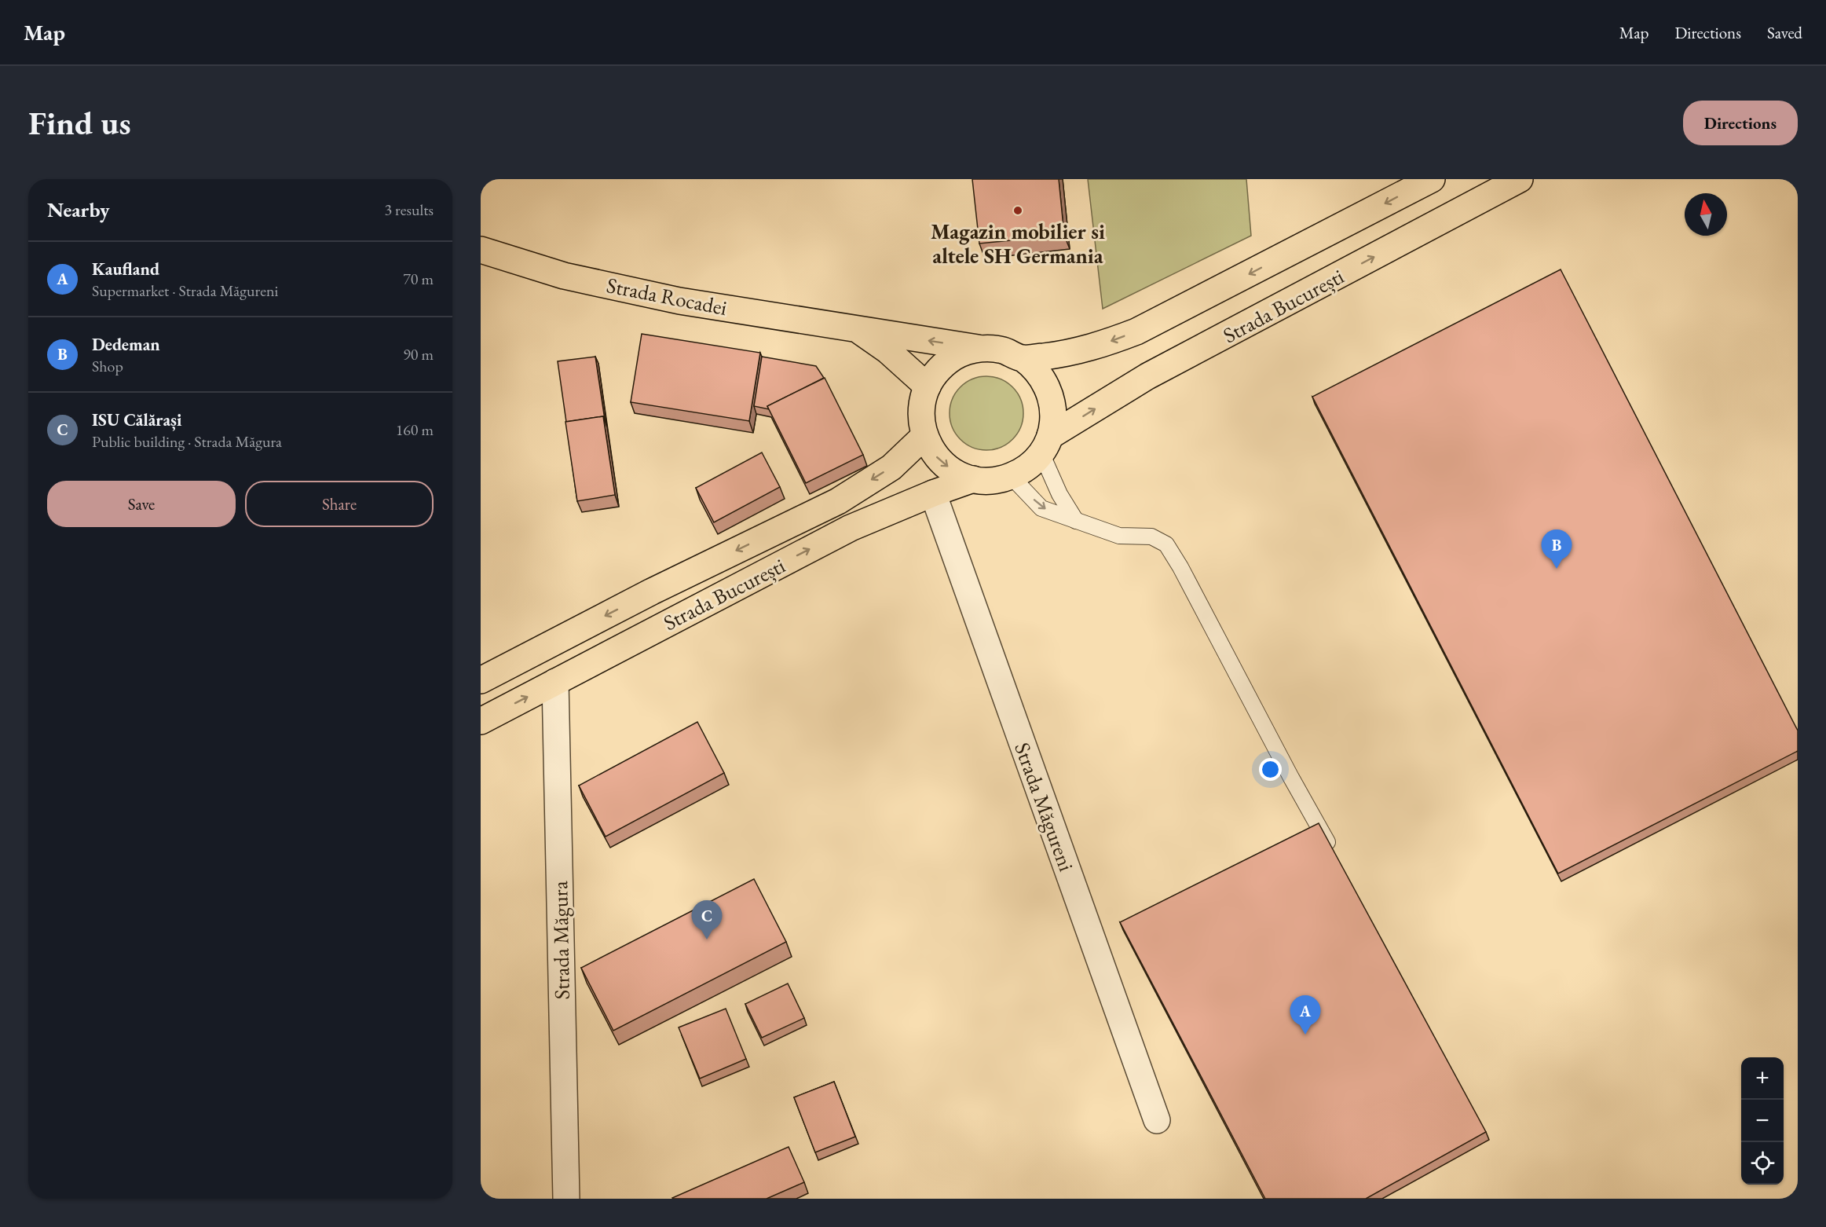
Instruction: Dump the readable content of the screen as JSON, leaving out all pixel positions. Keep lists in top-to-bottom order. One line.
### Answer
{"streets":{"main road":["Strada Rocadei","Strada București"],"street":["Strada Măgureni","Strada Măgura"]},"crossings":[["Strada Rocadei","Strada București"],["Strada București","Strada Măgureni"],["Strada București","Strada Măgura"]],"places":["Magazin mobilier si altele SH Germania"],"north":"top","page":{"header":"Map","nav":["Map","Directions","Saved"],"buttons":["Directions",["Save","Share"]],"title":"Find us","heading":["Nearby","3 results"],"list":[{"mark":"A","name":"Kaufland","note":"Supermarket · Strada Măgureni","value":"70 m"},{"mark":"B","name":"Dedeman","note":"Shop","value":"90 m"},{"mark":"C","name":"ISU Călărași","note":"Public building · Strada Măgura","value":"160 m"}],"pins":["B","C","A"],"map_buttons":["+","−"]}}
